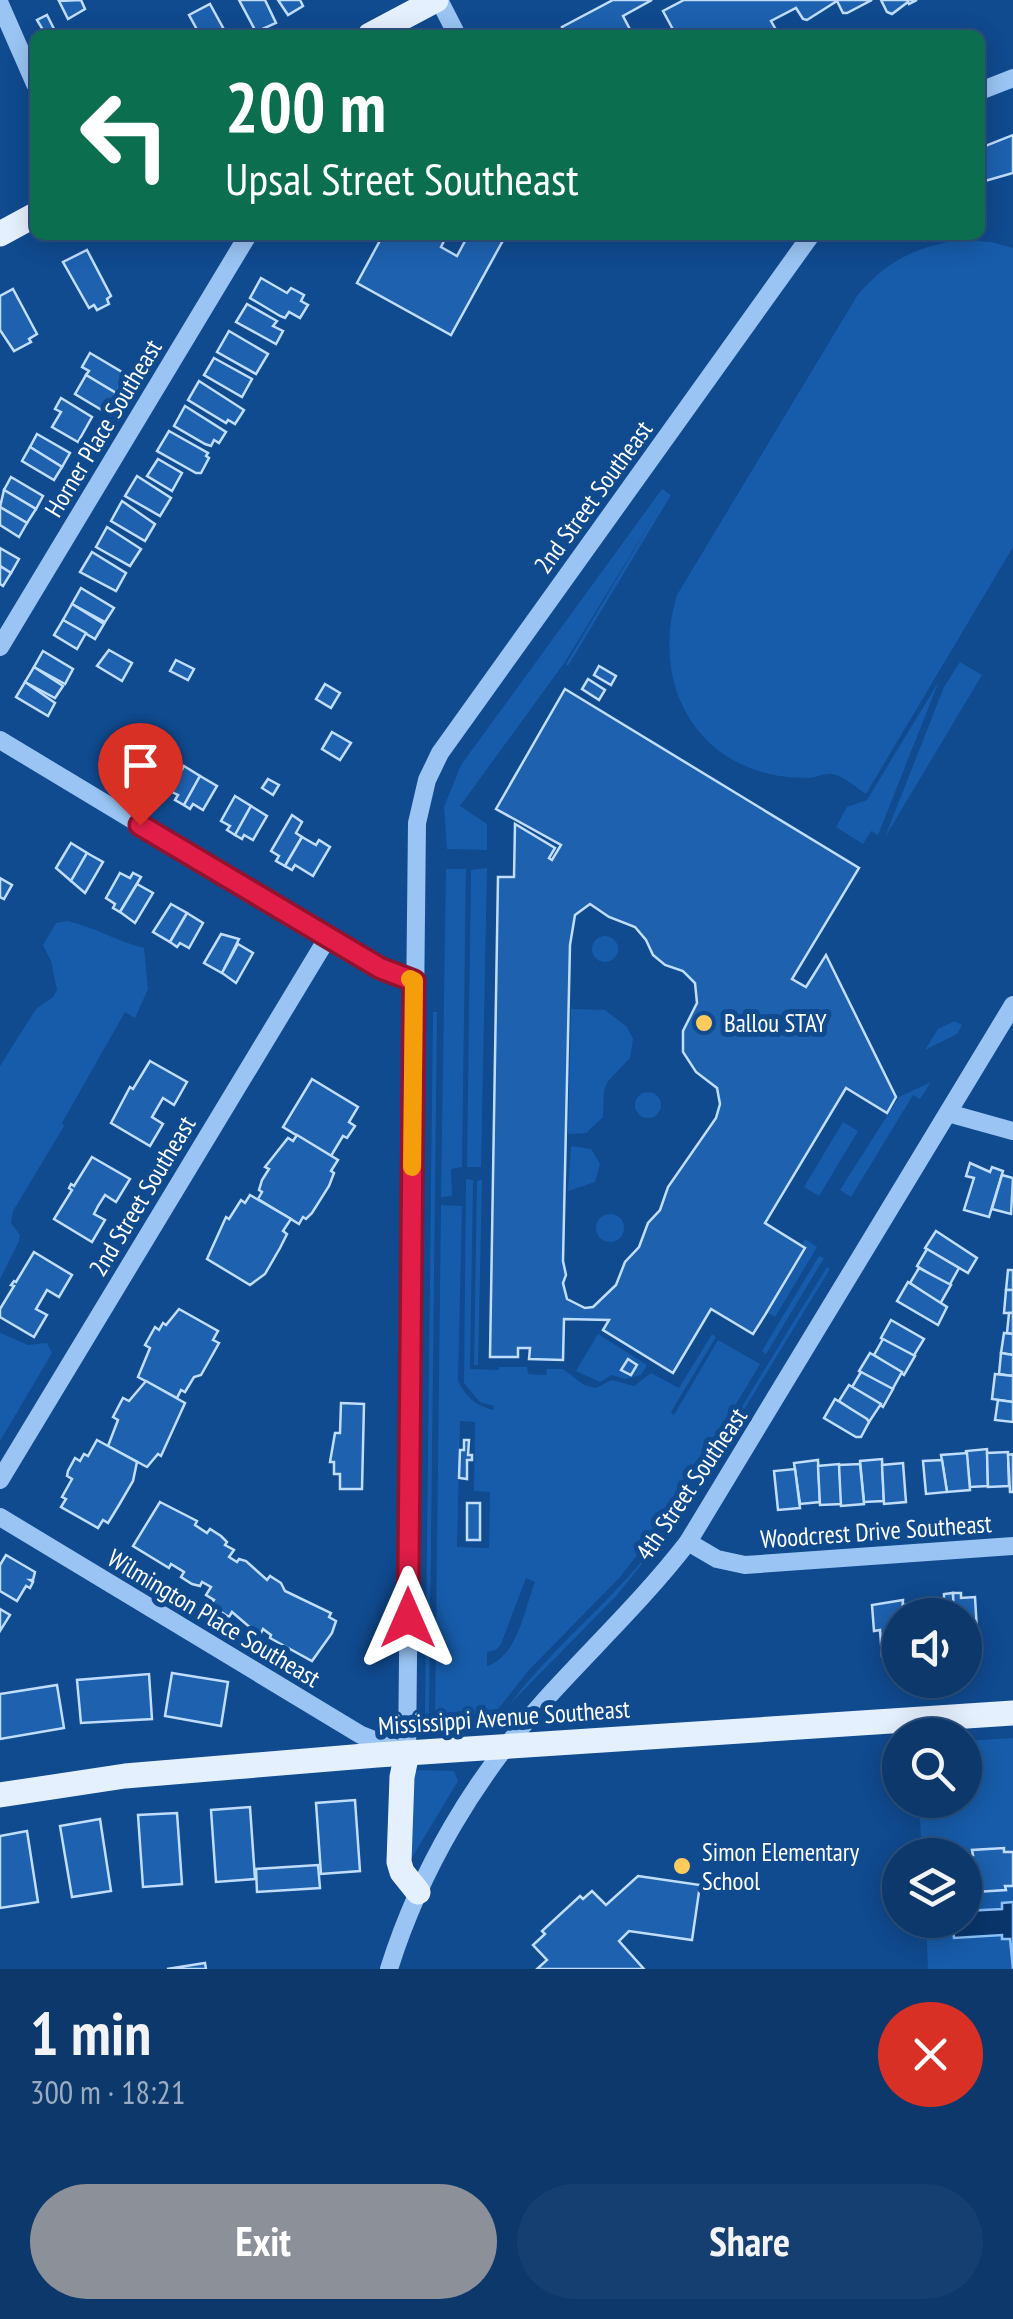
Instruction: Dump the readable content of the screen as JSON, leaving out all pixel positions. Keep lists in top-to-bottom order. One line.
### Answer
{"streets":{"main road":["Mississippi Avenue Southeast"],"street":["Horner Place Southeast","2nd Street Southeast","4th Street Southeast","Woodcrest Drive Southeast","Wilmington Place Southeast"]},"crossings":[["4th Street Southeast","Woodcrest Drive Southeast"],["4th Street Southeast","Mississippi Avenue Southeast"],["Wilmington Place Southeast","Mississippi Avenue Southeast"]],"places":["Ballou STAY","Simon Elementary School"],"page":{"turn":["200 m","Upsal Street Southeast"],"heading":["1 min","300 m · 18:21"],"buttons":["Exit","Share"]}}
